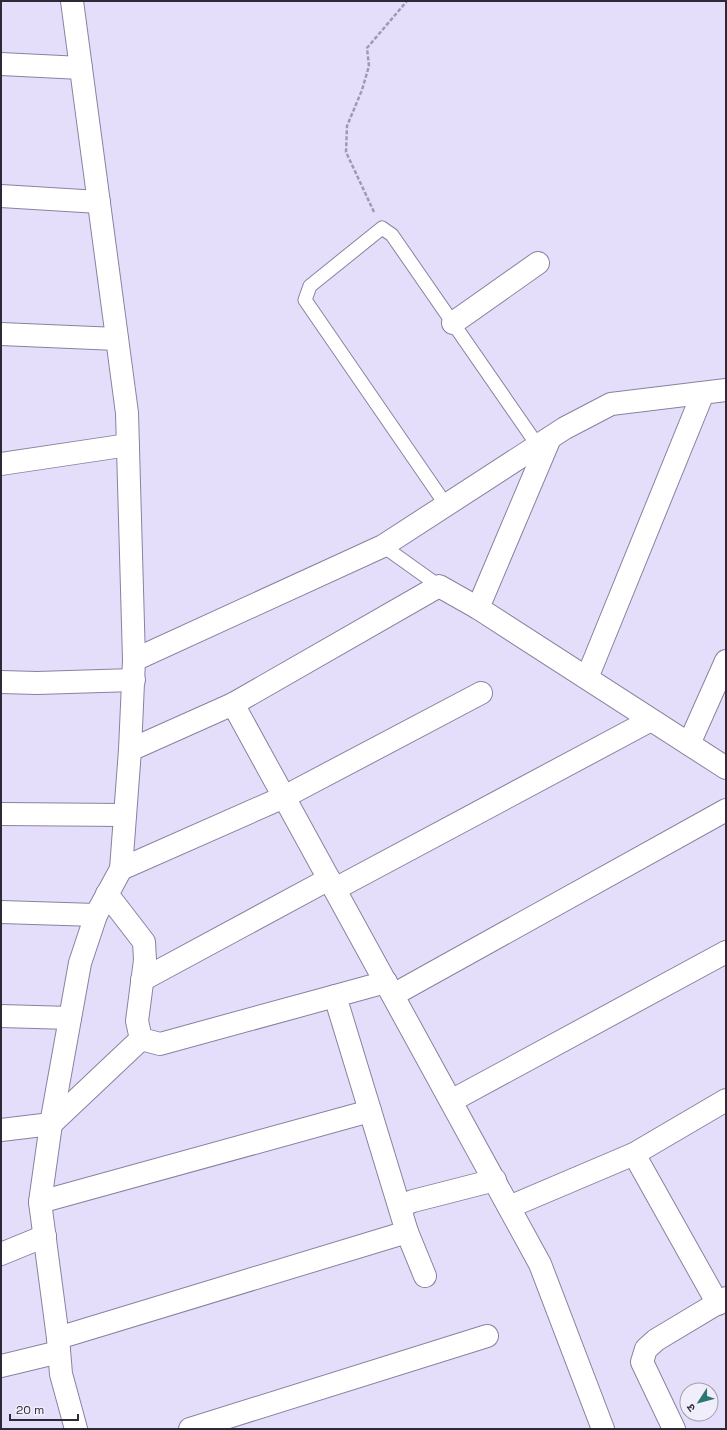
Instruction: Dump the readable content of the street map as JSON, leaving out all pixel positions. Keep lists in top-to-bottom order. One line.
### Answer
{"scale_bar":"20 m","north":"bottom left"}
